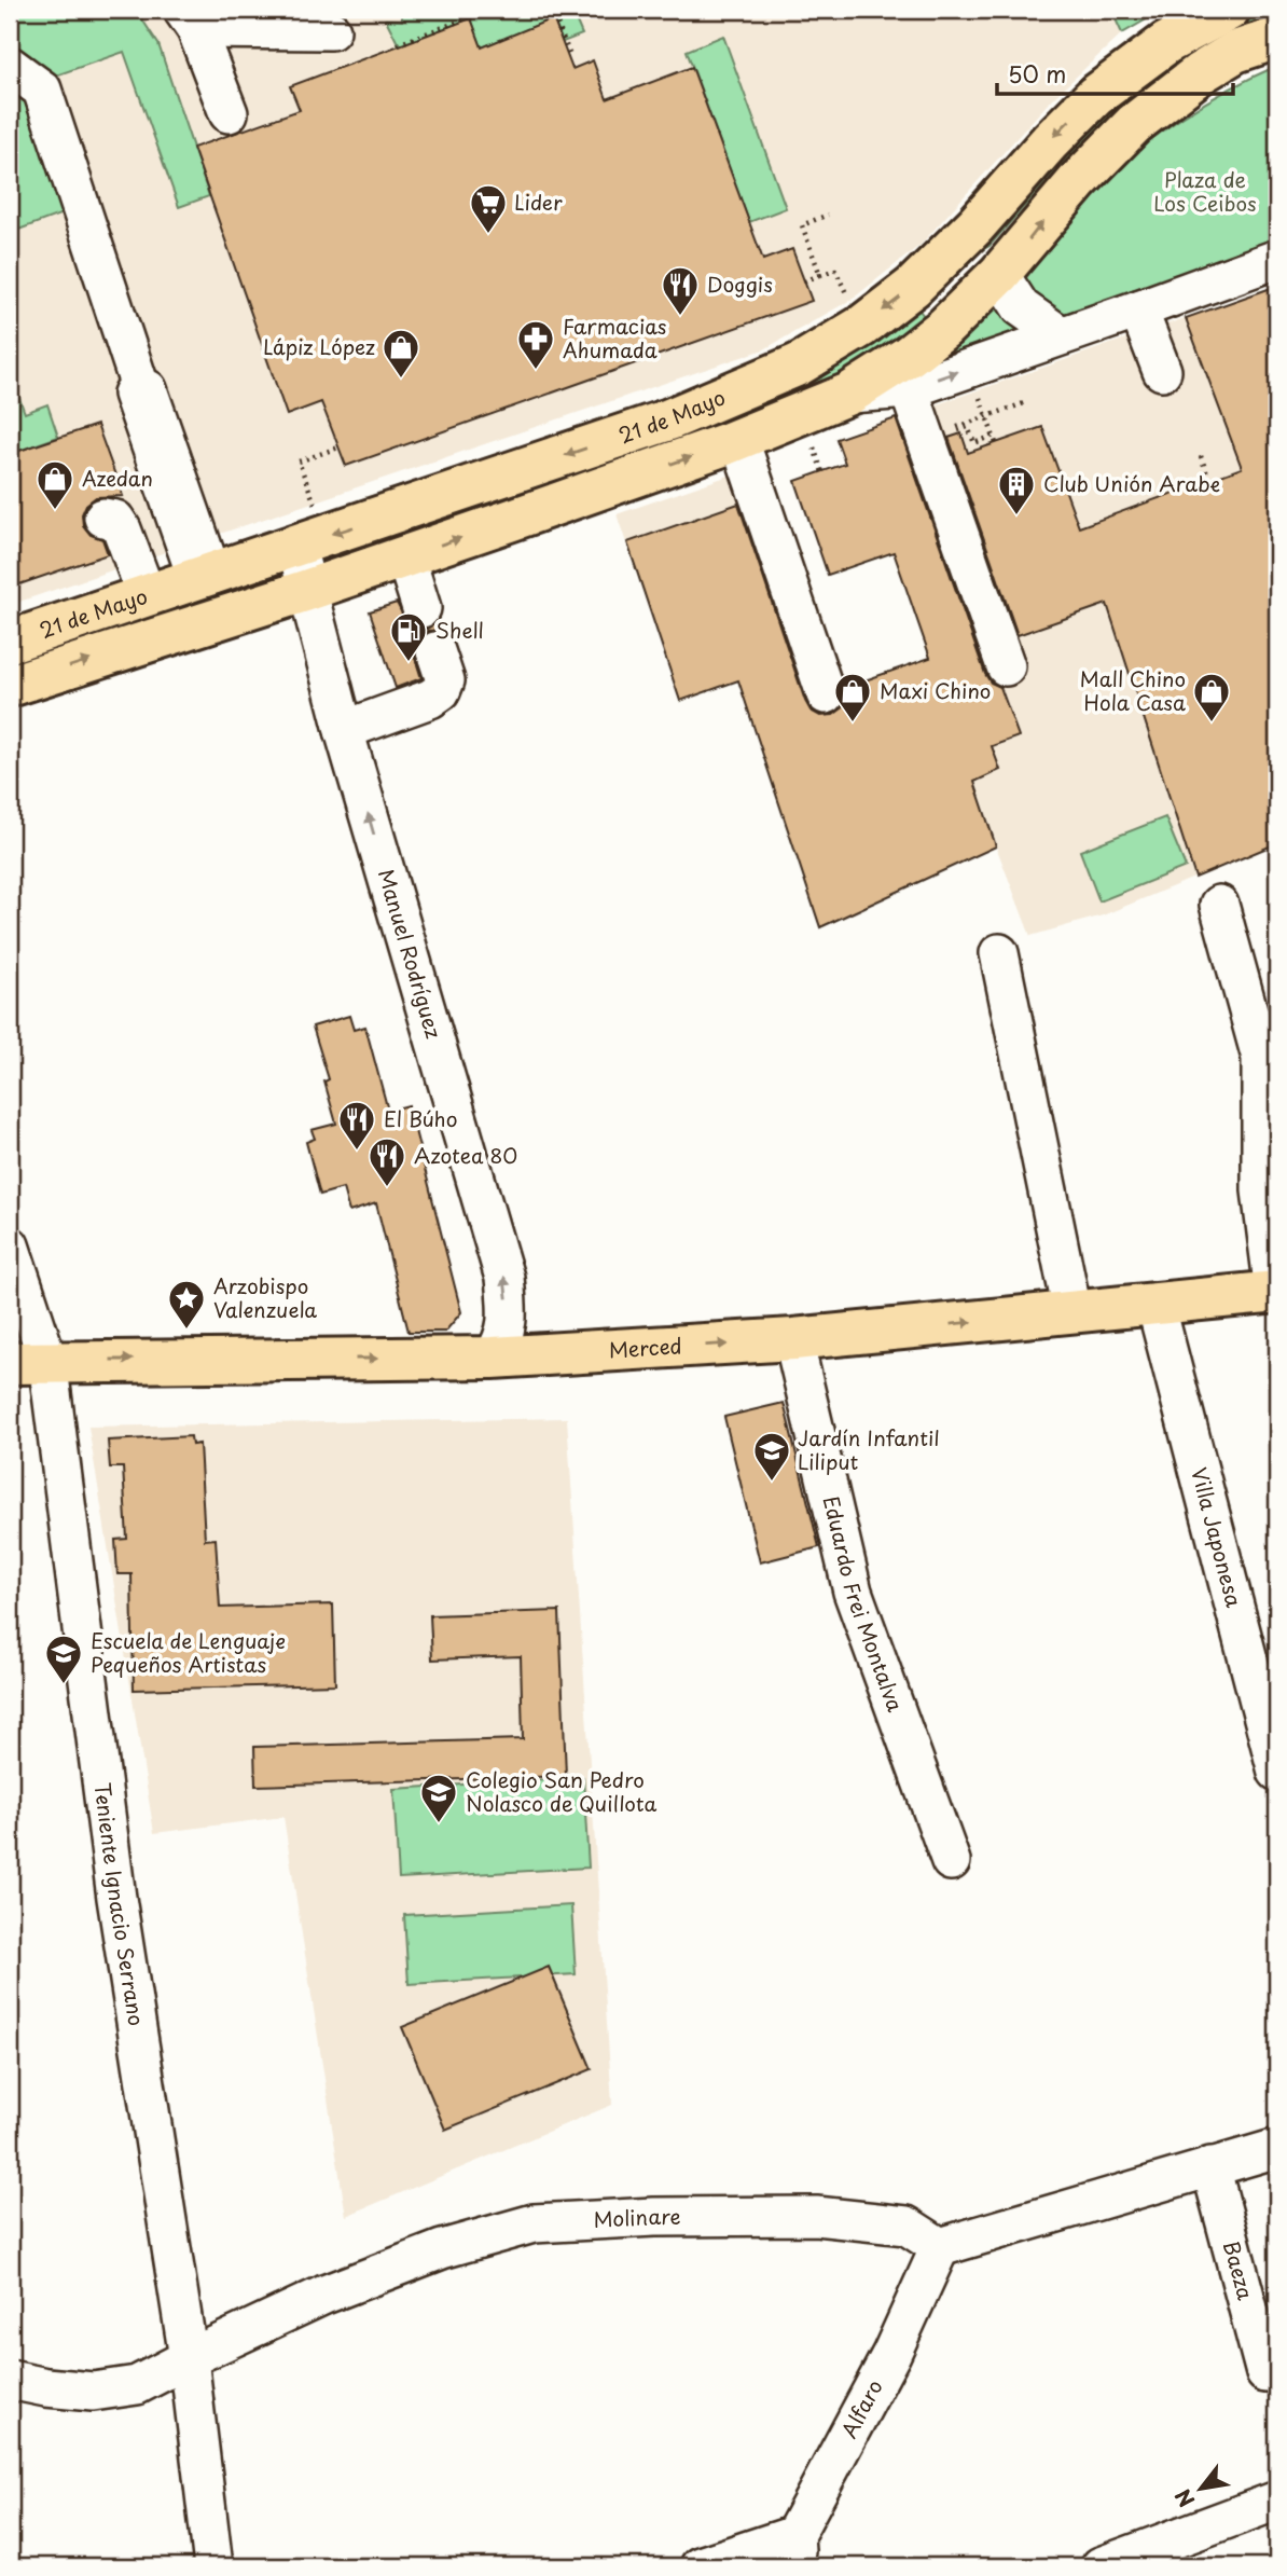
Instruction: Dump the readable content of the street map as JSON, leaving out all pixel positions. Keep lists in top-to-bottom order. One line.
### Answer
{"streets":{"main road":["21 de Mayo","Merced"],"street":["Manuel Rodríguez","Villa Japonesa","Eduardo Frei Montalva","Teniente Ignacio Serrano","Molinare","Baeza","Alfaro"]},"crossings":[["21 de Mayo","Manuel Rodríguez"],["Manuel Rodríguez","Merced"],["Merced","Villa Japonesa"],["Merced","Eduardo Frei Montalva"],["Merced","Teniente Ignacio Serrano"],["Teniente Ignacio Serrano","Molinare"],["Molinare","Alfaro"]],"one_way":["Manuel Rodríguez","Merced"],"parks":["Plaza de Los Ceibos"],"places":{"supermarket":["Lider"],"restaurant":["Doggis","El Búho","Azotea 80"],"pharmacy":["Farmacias Ahumada"],"shop":["Lápiz López","Azedan","Maxi Chino","Mall Chino Hola Casa"],"building":["Club Unión Arabe"],"fuel station":["Shell"],"place":["Arzobispo Valenzuela"],"school or university":["Jardín Infantil Liliput","Escuela de Lenguaje Pequeños Artistas","Colegio San Pedro Nolasco de Quillota"]},"scale_bar":"50 m","north":"bottom left"}
